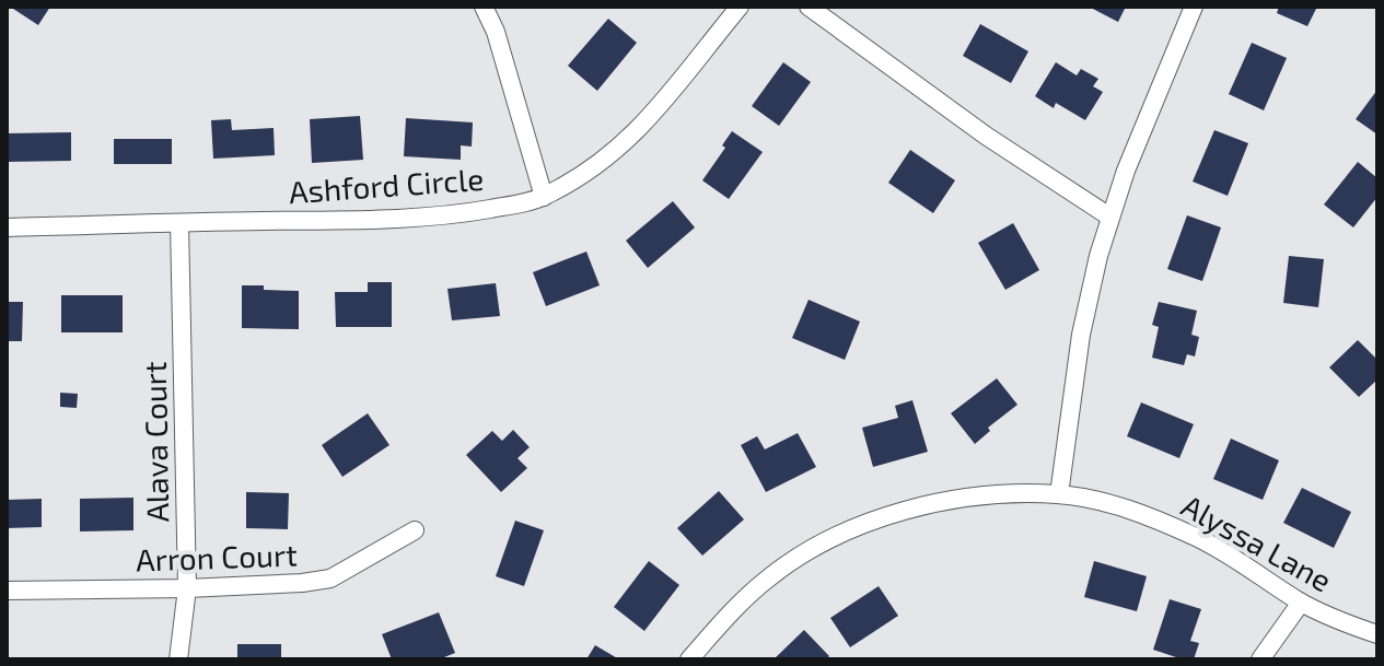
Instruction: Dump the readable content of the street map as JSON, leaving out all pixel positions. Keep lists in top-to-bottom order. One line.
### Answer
{"streets":{"street":["Ashford Circle","Alava Court","Alyssa Lane","Arron Court"]},"crossings":[["Ashford Circle","Alava Court"],["Alava Court","Arron Court"]]}
